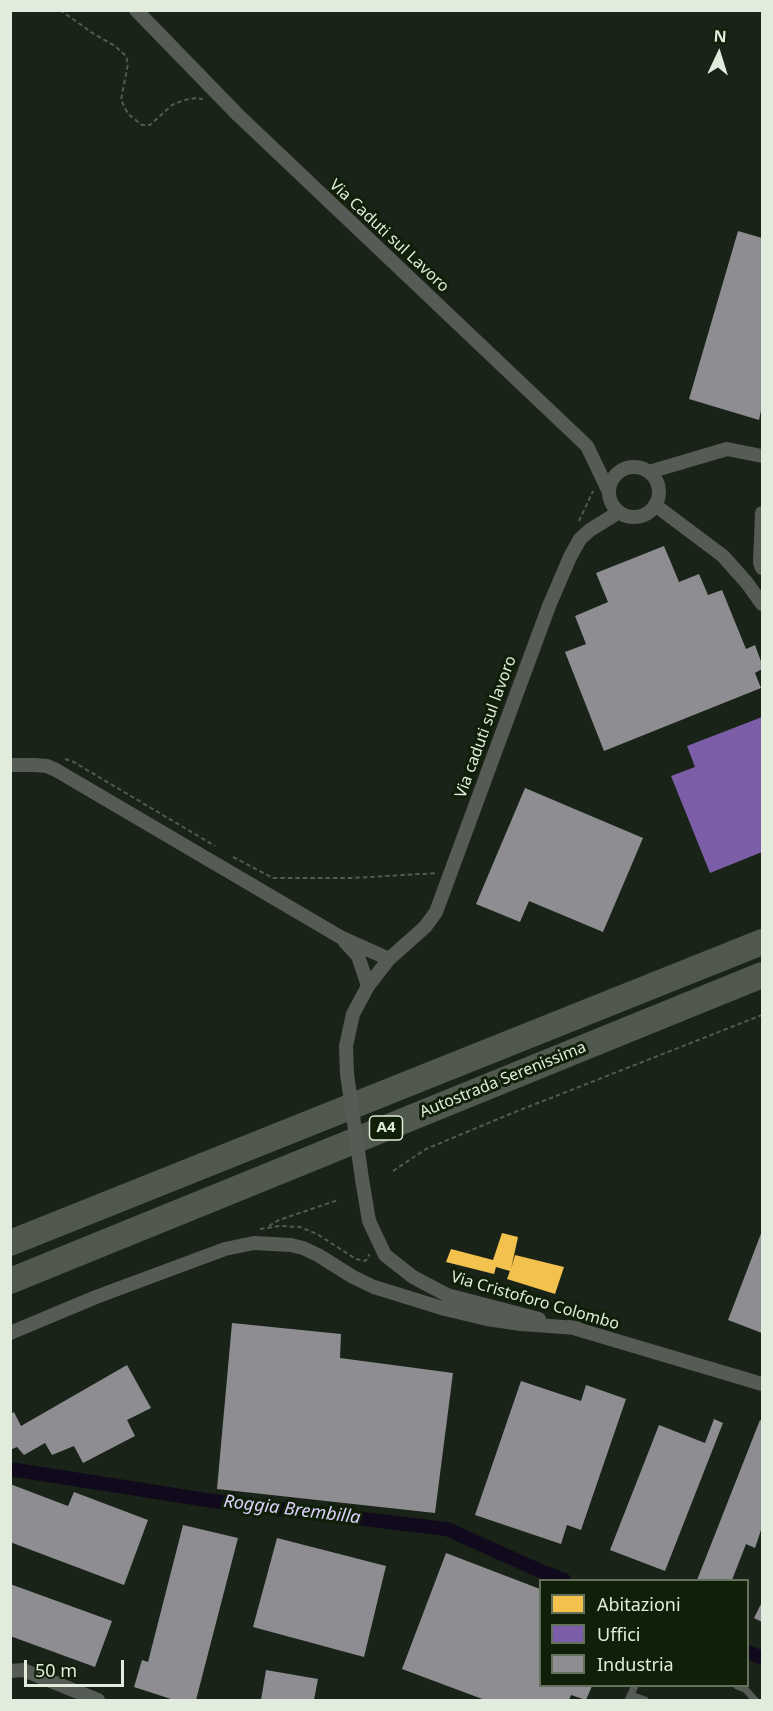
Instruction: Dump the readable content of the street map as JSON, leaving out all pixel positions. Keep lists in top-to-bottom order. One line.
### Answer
{"streets":{"highway":["Autostrada Serenissima","A4"],"street":["Via Caduti sul Lavoro","Via caduti sul lavoro","Via Cristoforo Colombo"]},"crossings":[["Via Caduti sul Lavoro","Via caduti sul lavoro"],["Via caduti sul lavoro","Via Cristoforo Colombo"]],"water":["Roggia Brembilla"],"legend":["Abitazioni","Uffici","Industria"],"scale_bar":"50 m","north":"top"}
